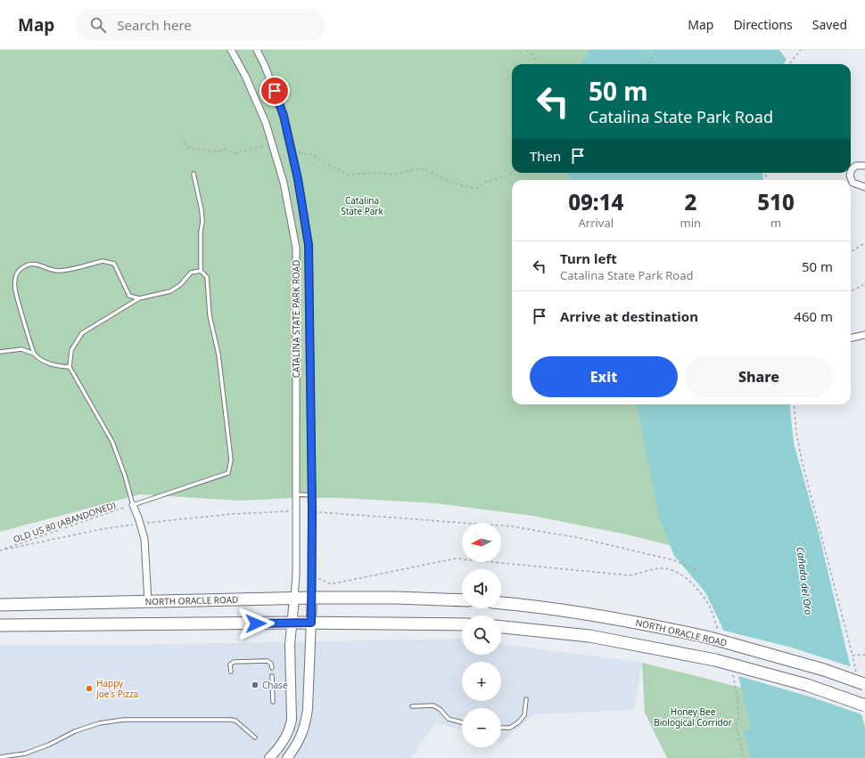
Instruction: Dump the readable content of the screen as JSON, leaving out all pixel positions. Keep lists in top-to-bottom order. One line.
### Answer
{"streets":{"highway":["NORTH ORACLE ROAD"],"street":["CATALINA STATE PARK ROAD"],"path":["OLD US 80 (ABANDONED)"]},"crossings":[["CATALINA STATE PARK ROAD","NORTH ORACLE ROAD"]],"water":["Cañada del Oro"],"parks":["Catalina State Park","Honey Bee Biological Corridor"],"places":["Chase","Happy Joe's Pizza"],"north":"left","page":{"header":"Map","search":"Search here","nav":["Map","Directions","Saved"],"turn":["50 m","Catalina State Park Road"],"then":"Then","eta":["09:14","Arrival","2","min","510","m"],"list":[{"name":"Turn left","note":"Catalina State Park Road","value":"50 m"},{"name":"Arrive at destination","value":"460 m"}],"buttons":["Exit","Share"],"map_buttons":["+","−"]}}
